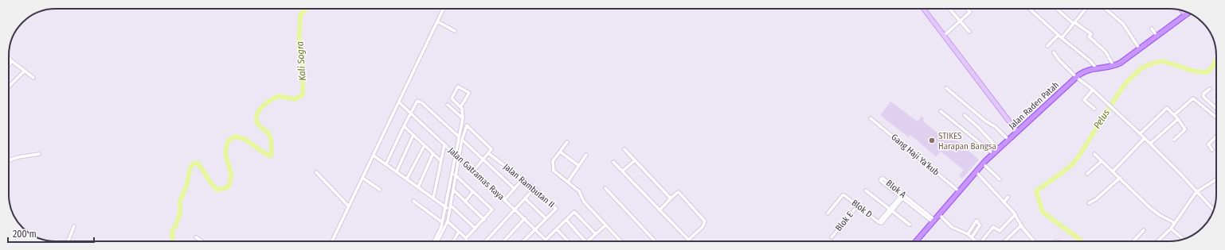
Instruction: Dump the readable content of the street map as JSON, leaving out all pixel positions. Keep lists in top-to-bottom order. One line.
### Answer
{"streets":{"main road":["Jalan Raden Patah"],"street":["Gang Haji Ya'kub","Jalan Gatramas Raya","Jalan Rambutan II","Blok A","Blok D","Blok E"]},"crossings":[["Jalan Raden Patah","Gang Haji Ya'kub"],["Jalan Raden Patah","Blok A"],["Jalan Gatramas Raya","Jalan Rambutan II"],["Blok D","Blok E"]],"water":["Kali Sogra","Pelus"],"places":["STIKES Harapan Bangsa"],"scale_bar":"200 m"}
